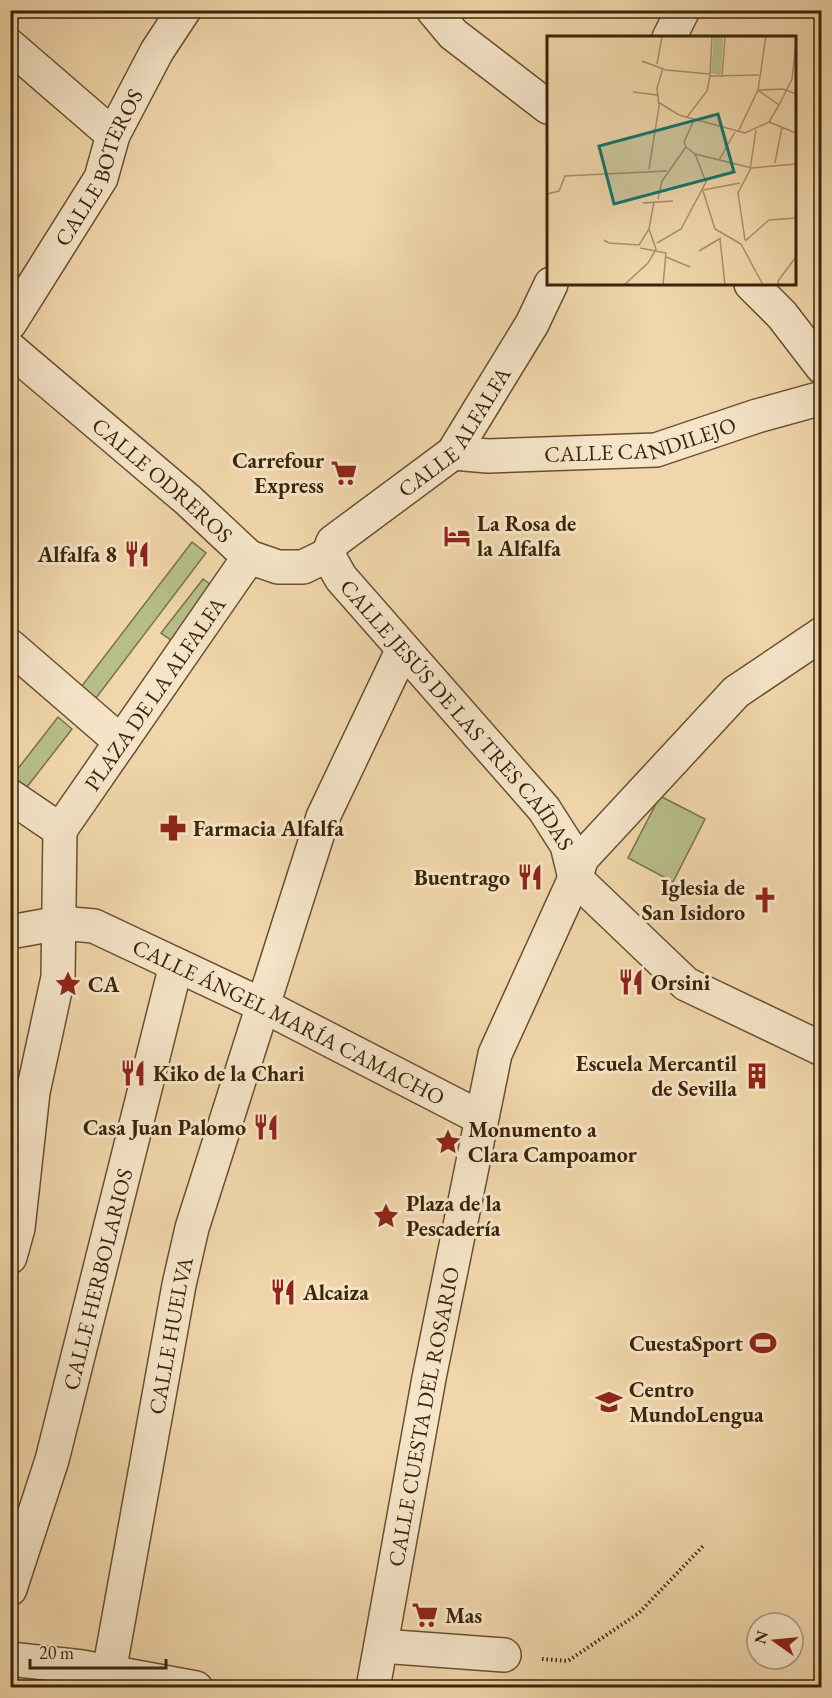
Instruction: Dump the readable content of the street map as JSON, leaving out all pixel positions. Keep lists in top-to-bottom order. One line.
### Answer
{"streets":{"street":["CALLE BOTEROS","CALLE ALFALFA","CALLE CANDILEJO","CALLE ODREROS","PLAZA DE LA ALFALFA","CALLE JESÚS DE LAS TRES CAÍDAS","CALLE ÁNGEL MARÍA CAMACHO","CALLE HERBOLARIOS","CALLE HUELVA","CALLE CUESTA DEL ROSARIO"]},"crossings":[["CALLE ALFALFA","CALLE CANDILEJO"],["CALLE ALFALFA","CALLE ODREROS"],["CALLE ALFALFA","CALLE JESÚS DE LAS TRES CAÍDAS"],["CALLE ODREROS","PLAZA DE LA ALFALFA"],["CALLE ODREROS","CALLE JESÚS DE LAS TRES CAÍDAS"],["CALLE JESÚS DE LAS TRES CAÍDAS","CALLE HUELVA"],["CALLE JESÚS DE LAS TRES CAÍDAS","CALLE CUESTA DEL ROSARIO"],["CALLE ÁNGEL MARÍA CAMACHO","CALLE HERBOLARIOS"],["CALLE ÁNGEL MARÍA CAMACHO","CALLE HUELVA"],["CALLE ÁNGEL MARÍA CAMACHO","CALLE CUESTA DEL ROSARIO"]],"places":{"supermarket":["Carrefour Express","Mas"],"hotel":["La Rosa de la Alfalfa"],"restaurant":["Alfalfa 8","Buentrago","Orsini","Kiko de la Chari","Casa Juan Palomo","Alcaiza"],"pharmacy":["Farmacia Alfalfa"],"church":["Iglesia de San Isidoro"],"place":["CA","Monumento a Clara Campoamor","Plaza de la Pescadería"],"building":["Escuela Mercantil de Sevilla"],"sports":["CuestaSport"],"school or university":["Centro MundoLengua"]},"scale_bar":"20 m","north":"left"}
